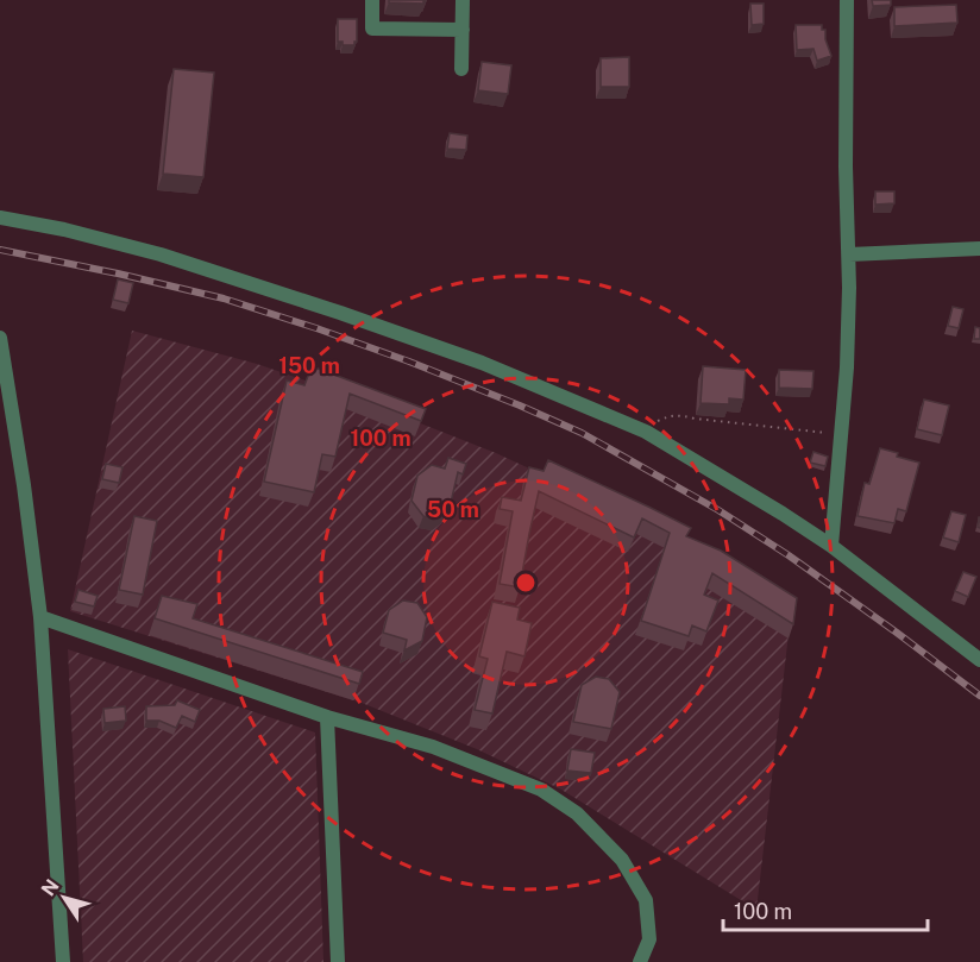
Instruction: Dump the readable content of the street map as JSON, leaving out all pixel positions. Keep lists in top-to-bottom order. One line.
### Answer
{"scale_bar":"100 m","north":"top left","rings":["150 m","100 m","50 m"]}
